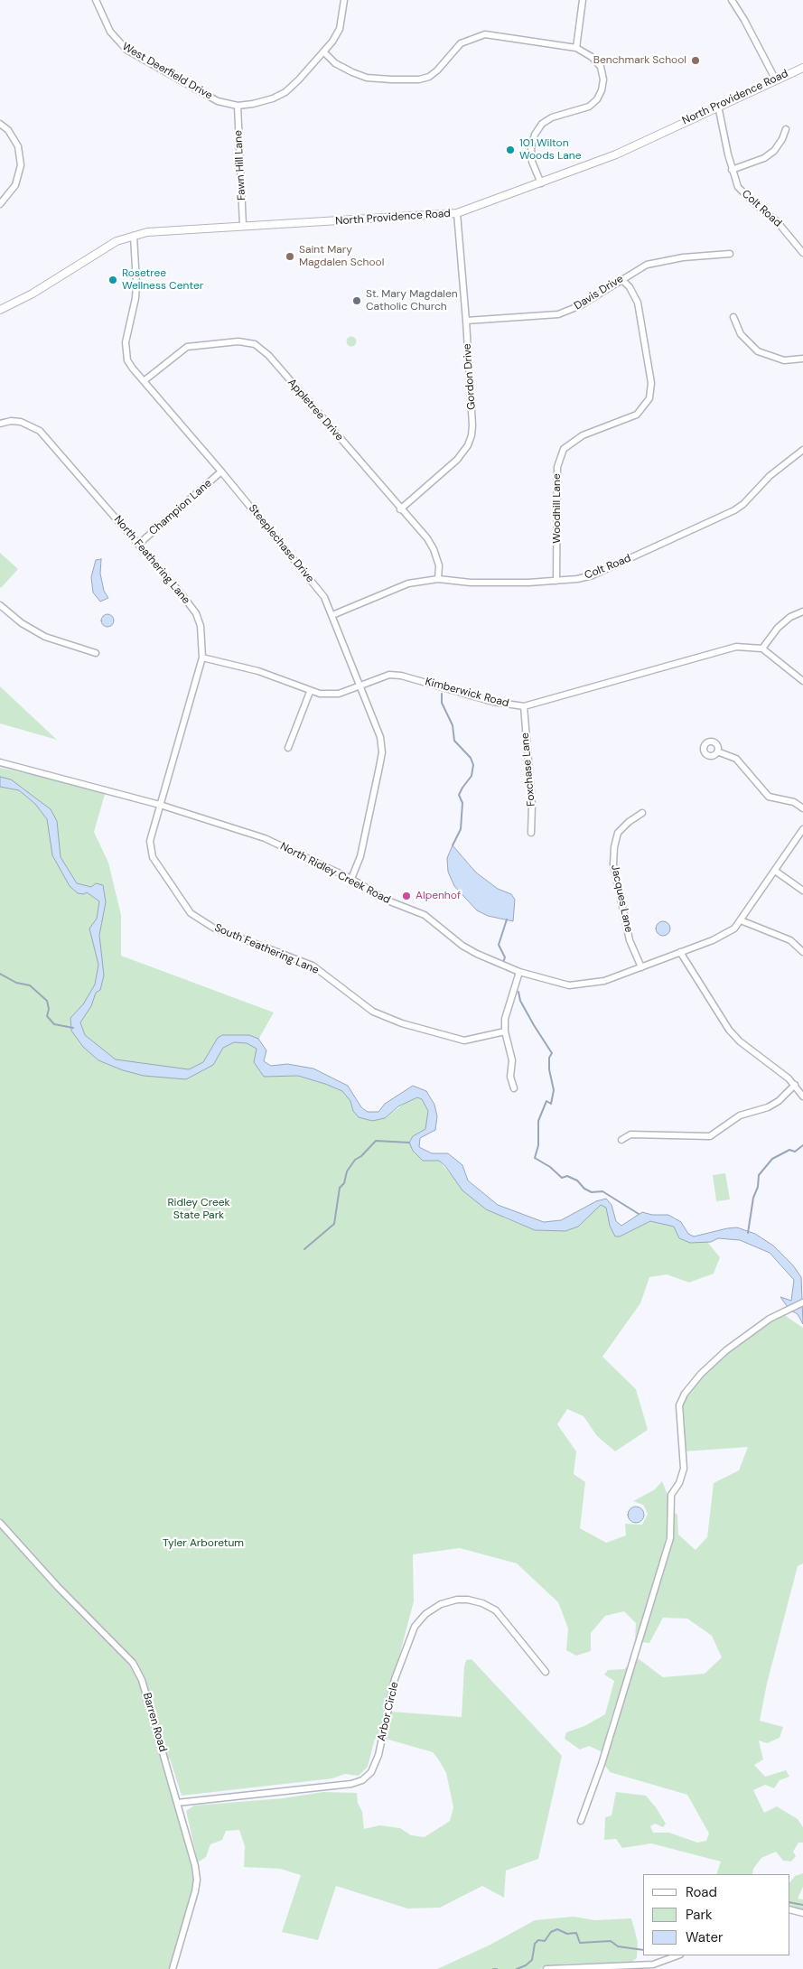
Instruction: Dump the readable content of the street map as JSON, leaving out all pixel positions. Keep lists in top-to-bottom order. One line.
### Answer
{"streets":{"main road":["North Providence Road"],"street":["West Deerfield Drive","Fawn Hill Lane","Colt Road","Davis Drive","Gordon Drive","Appletree Drive","Champion Lane","Woodhill Lane","Steeplechase Drive","North Feathering Lane","Kimberwick Road","Foxchase Lane","North Ridley Creek Road","Jacques Lane","South Feathering Lane","Arbor Circle","Barren Road"]},"crossings":[["West Deerfield Drive","Fawn Hill Lane"],["North Providence Road","Fawn Hill Lane"],["North Providence Road","Colt Road"],["North Providence Road","Gordon Drive"],["North Providence Road","Steeplechase Drive"],["Colt Road","Appletree Drive"],["Colt Road","Woodhill Lane"],["Colt Road","Steeplechase Drive"],["Davis Drive","Gordon Drive"],["Davis Drive","Woodhill Lane"],["Gordon Drive","Appletree Drive"],["Appletree Drive","Steeplechase Drive"],["Champion Lane","Steeplechase Drive"],["Champion Lane","North Feathering Lane"],["Steeplechase Drive","Kimberwick Road"],["Steeplechase Drive","North Ridley Creek Road"],["North Feathering Lane","Kimberwick Road"],["North Feathering Lane","North Ridley Creek Road"],["North Feathering Lane","South Feathering Lane"],["Kimberwick Road","Foxchase Lane"],["North Ridley Creek Road","Jacques Lane"],["North Ridley Creek Road","South Feathering Lane"],["Arbor Circle","Barren Road"]],"parks":["Ridley Creek State Park","Tyler Arboretum"],"places":["Benchmark School","101 Wilton Woods Lane","Saint Mary Magdalen School","Rosetree Wellness Center","St. Mary Magdalen Catholic Church","Alpenhof"],"legend":["Road","Park","Water"]}
